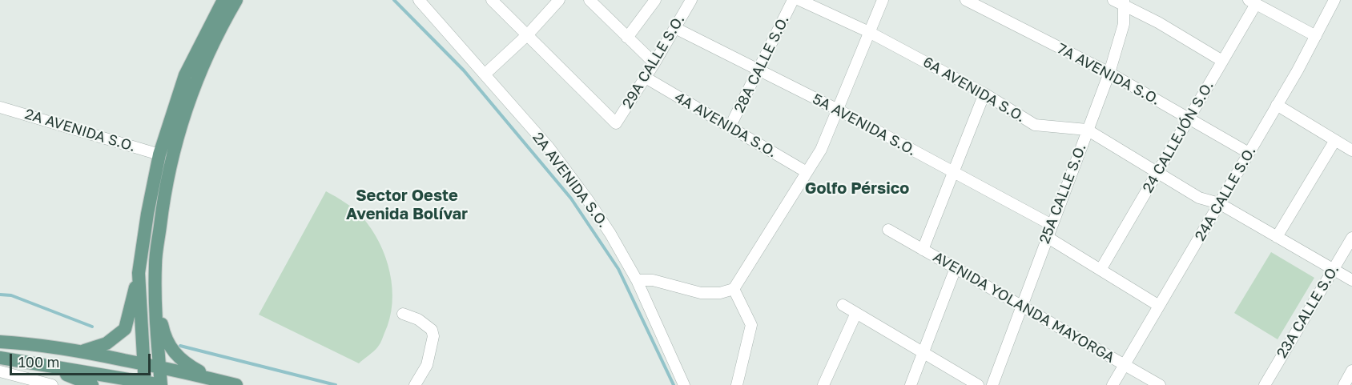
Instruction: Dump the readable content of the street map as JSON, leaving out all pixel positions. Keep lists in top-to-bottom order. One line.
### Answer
{"streets":{"street":["29A CALLE S.O.","28A CALLE S.O.","7A AVENIDA S.O.","6A AVENIDA S.O.","4A AVENIDA S.O.","5A AVENIDA S.O.","2A AVENIDA S.O.","24 CALLEJÓN S.O.","25A CALLE S.O.","24A CALLE S.O.","AVENIDA YOLANDA MAYORGA","23A CALLE S.O."]},"crossings":[["29A CALLE S.O.","4A AVENIDA S.O."],["29A CALLE S.O.","5A AVENIDA S.O."],["28A CALLE S.O.","4A AVENIDA S.O."],["28A CALLE S.O.","5A AVENIDA S.O."],["7A AVENIDA S.O.","24 CALLEJÓN S.O."],["7A AVENIDA S.O.","25A CALLE S.O."],["7A AVENIDA S.O.","24A CALLE S.O."],["6A AVENIDA S.O.","24 CALLEJÓN S.O."],["6A AVENIDA S.O.","25A CALLE S.O."],["6A AVENIDA S.O.","24A CALLE S.O."],["6A AVENIDA S.O.","23A CALLE S.O."],["5A AVENIDA S.O.","25A CALLE S.O."],["25A CALLE S.O.","AVENIDA YOLANDA MAYORGA"],["24A CALLE S.O.","AVENIDA YOLANDA MAYORGA"]],"districts":["Golfo Pérsico","Sector Oeste Avenida Bolívar"],"scale_bar":"100 m"}
